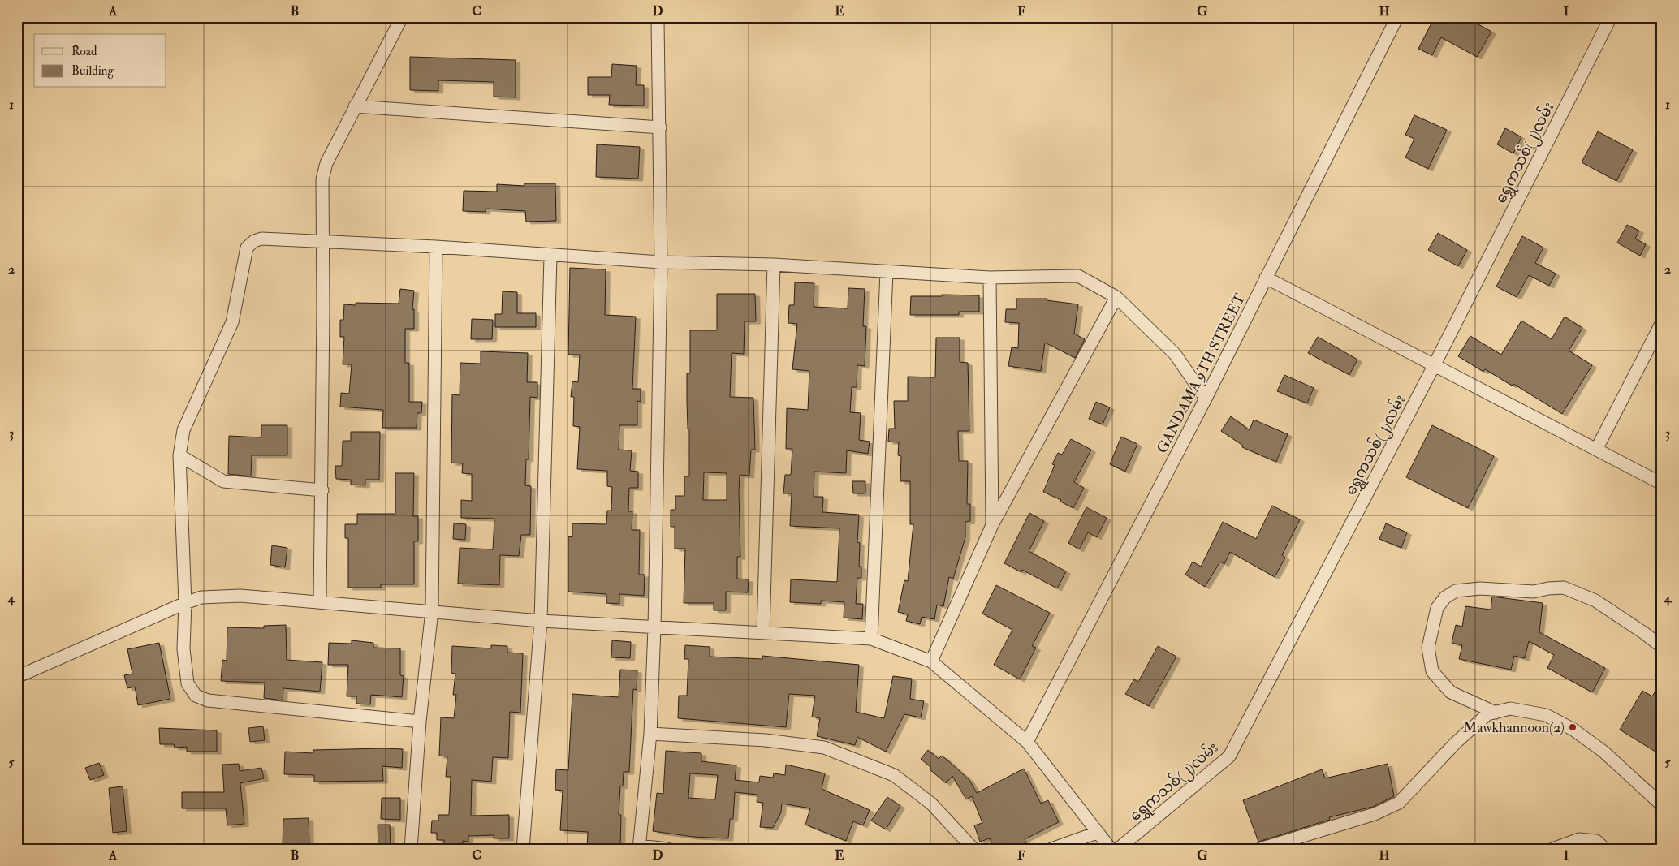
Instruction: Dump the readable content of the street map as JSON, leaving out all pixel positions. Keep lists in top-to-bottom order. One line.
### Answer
{"streets":{"street":["ရွှေကသစ်(၂)လမ်း","GANDAMA 9TH STREET"]},"places":["Mawkhannoon(2)"],"legend":["Road","Building"],"grid":{"columns":["A","B","C","D","E","F","G","H","I"],"rows":["1","2","3","4","5"]}}
